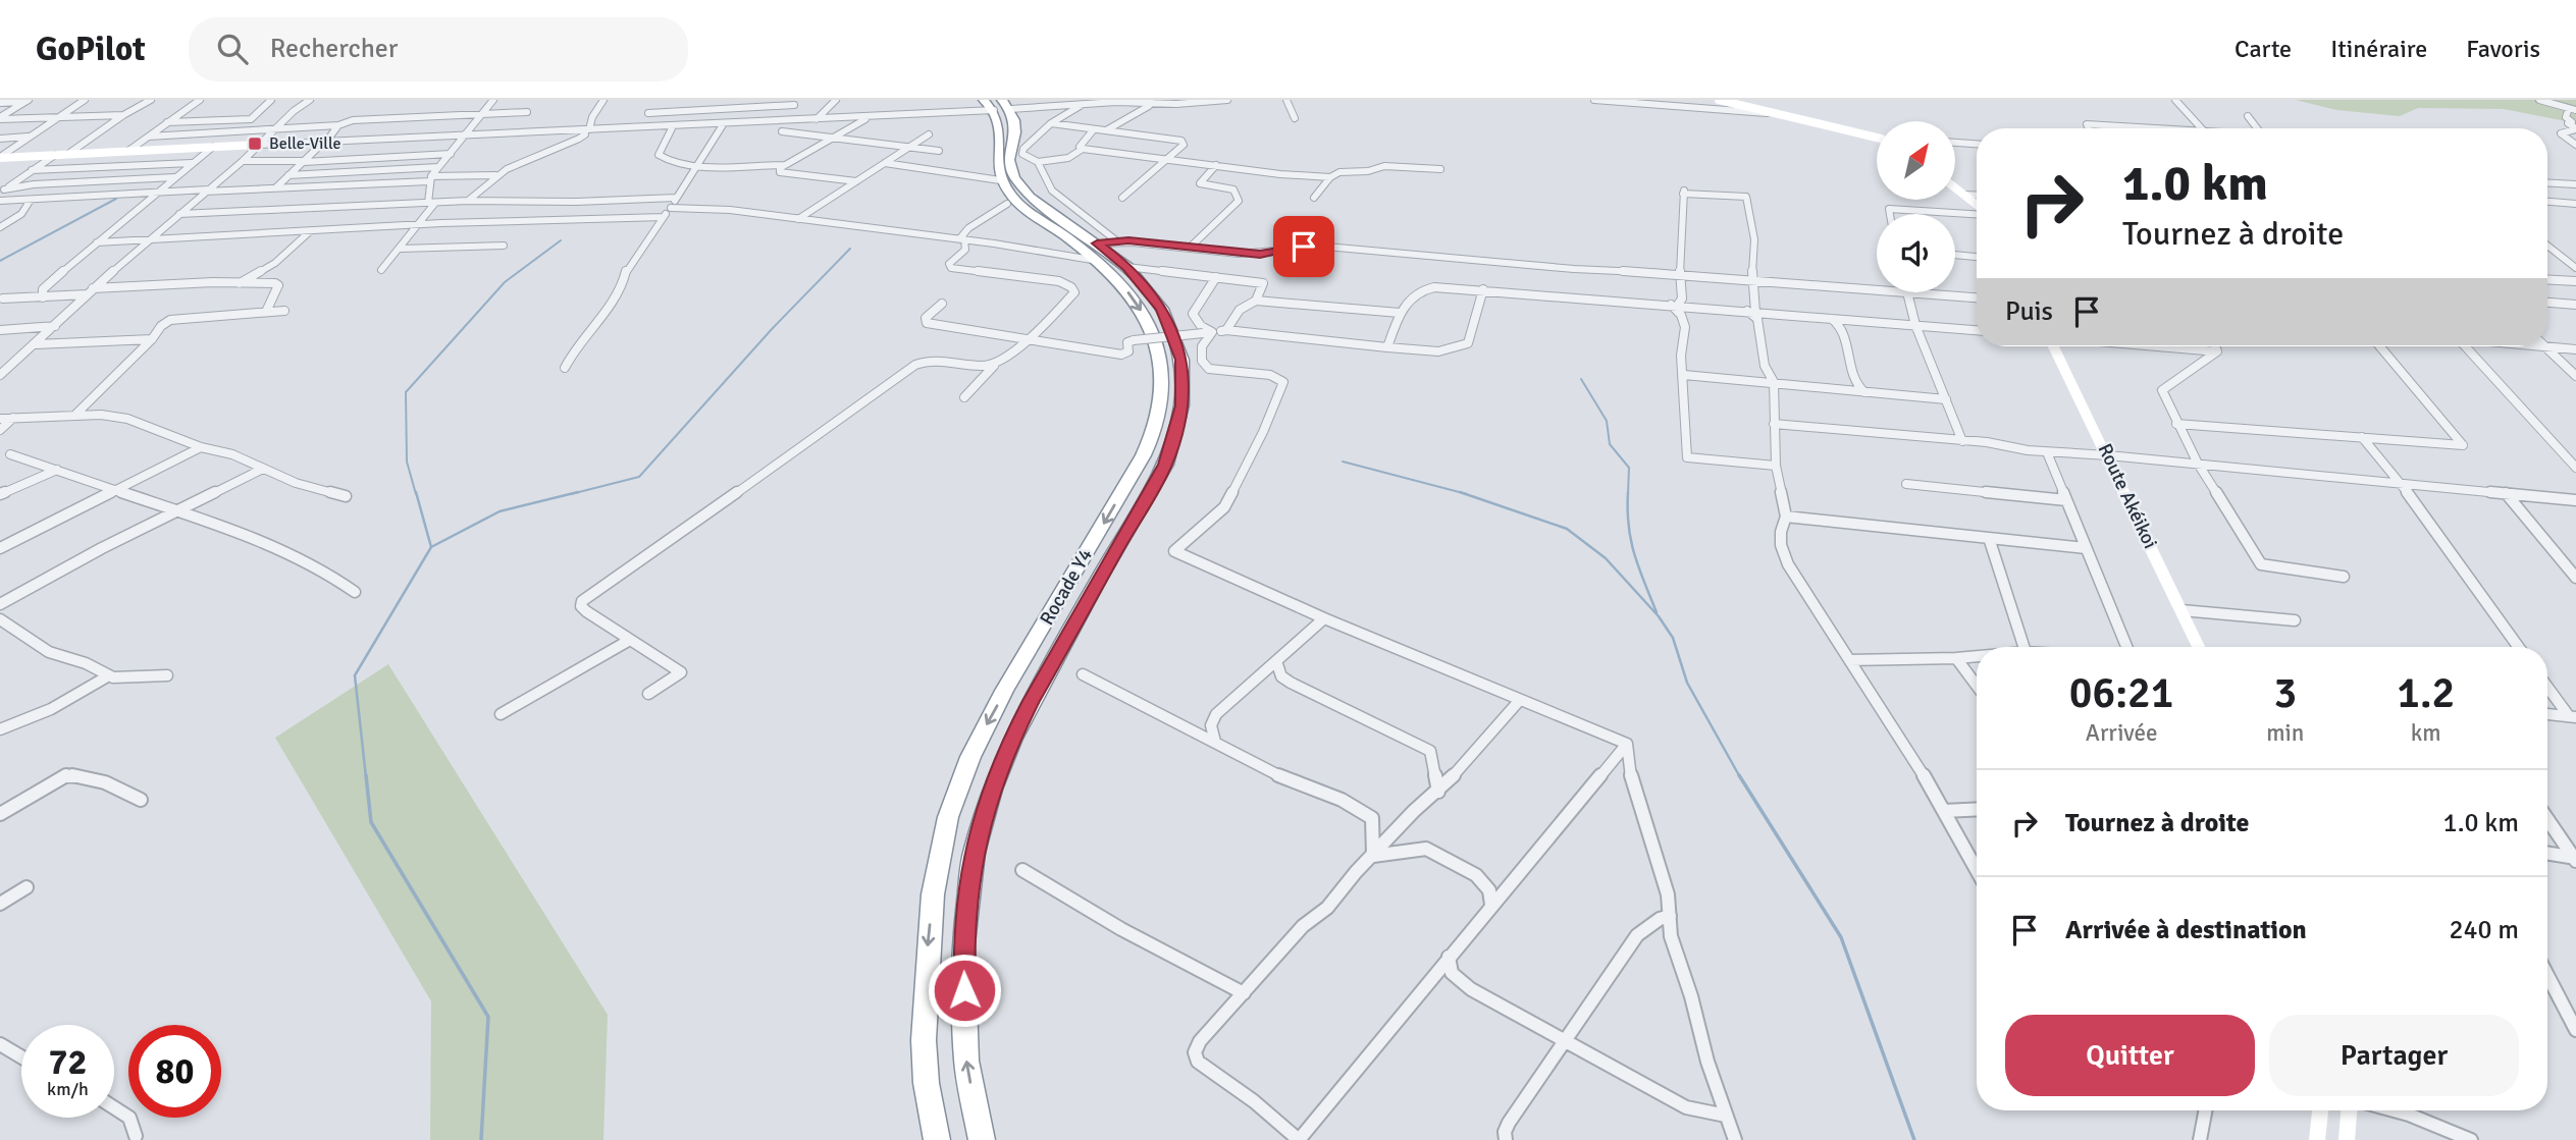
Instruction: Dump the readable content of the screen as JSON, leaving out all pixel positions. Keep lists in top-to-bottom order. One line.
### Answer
{"streets":{"highway":["Rocade Y4"],"street":["Route Akéikoi"]},"places":{"transit":["Belle-Ville"]},"north":"top right","page":{"header":"GoPilot","search":"Rechercher","nav":["Carte","Itinéraire","Favoris"],"turn":["1.0 km","Tournez à droite"],"then":"Puis","eta":["06:21","Arrivée","3","min","1.2","km"],"list":[{"name":"Tournez à droite","value":"1.0 km"},{"name":"Arrivée à destination","value":"240 m"}],"buttons":["Quitter","Partager"],"speed":"72 km/h","limit":"80"}}
